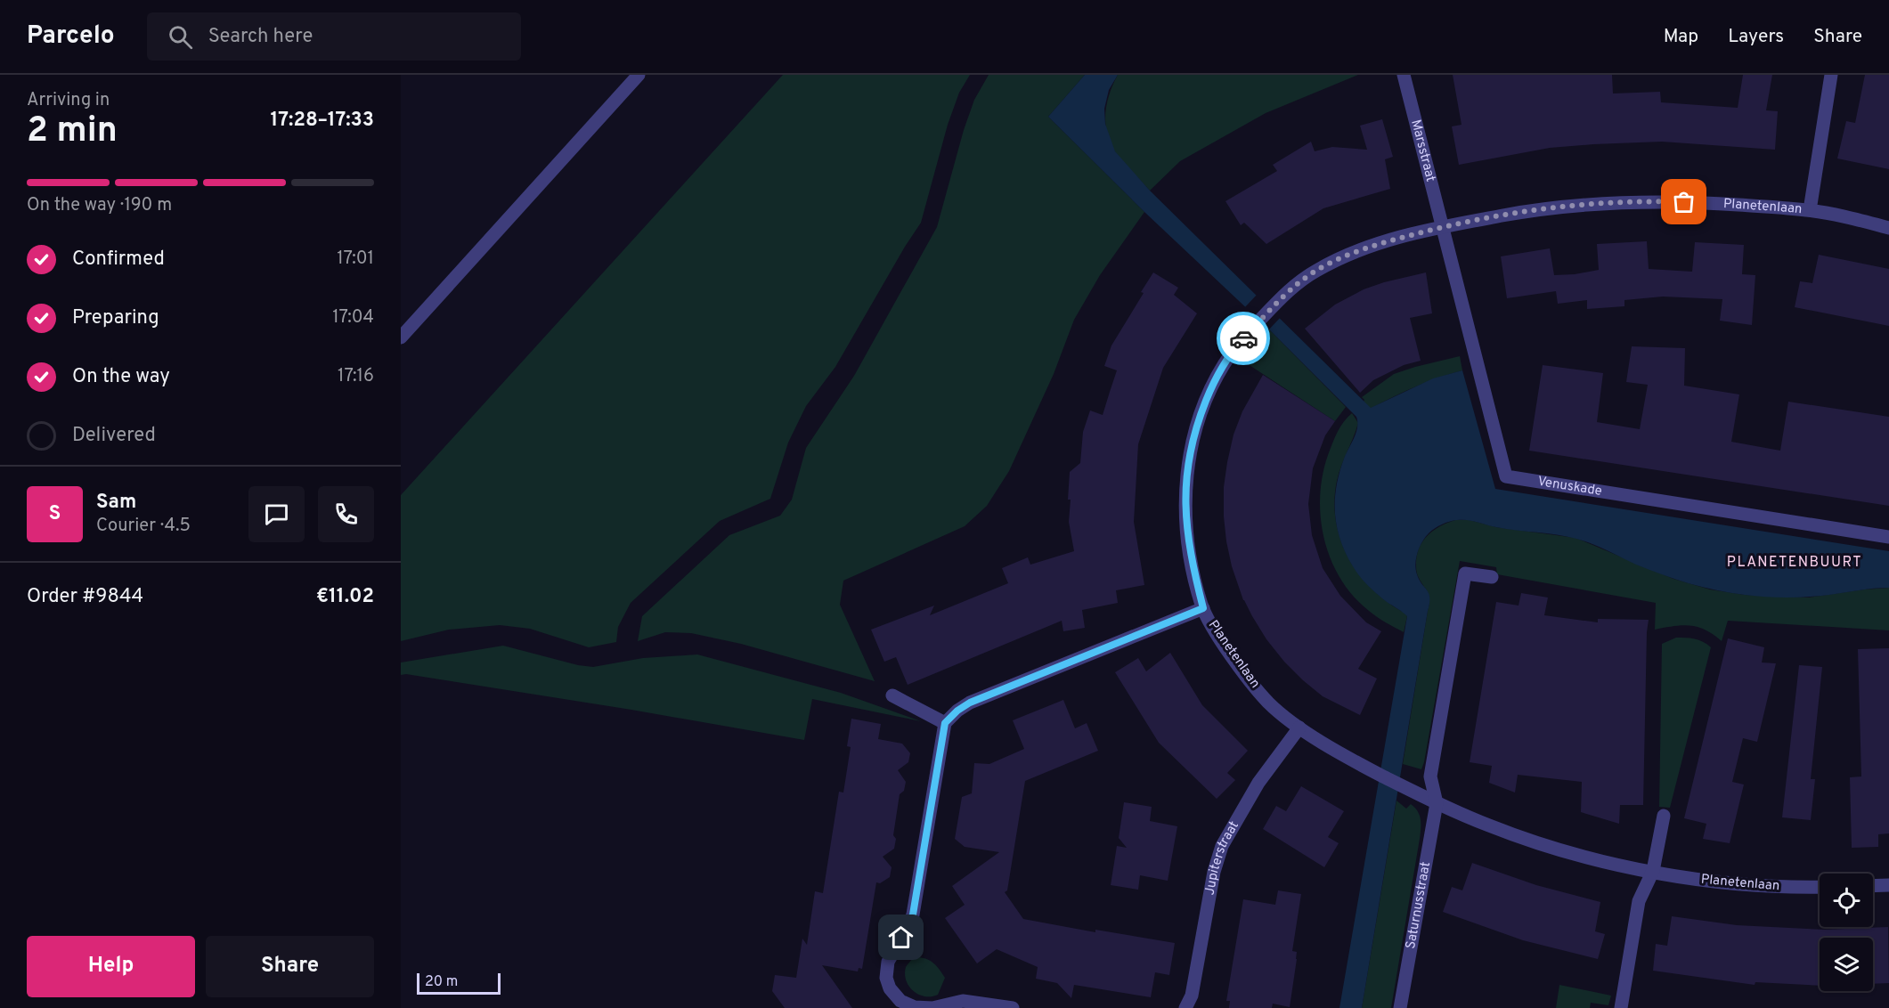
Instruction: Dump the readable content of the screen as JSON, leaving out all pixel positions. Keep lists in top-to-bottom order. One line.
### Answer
{"streets":{"street":["Marsstraat","Planetenlaan","Venuskade","Jupiterstraat","Saturnusstraat"]},"crossings":[["Marsstraat","Planetenlaan"],["Marsstraat","Venuskade"],["Planetenlaan","Venuskade"],["Planetenlaan","Jupiterstraat"],["Planetenlaan","Saturnusstraat"]],"districts":["PLANETENBUURT"],"scale_bar":"20 m","page":{"header":"Parcelo","search":"Search here","nav":["Map","Layers","Share"],"heading":["2 min","Arriving in","17:28–17:33"],"panel":["Sam","Courier · 4.5","Order #9844","€11.02"],"bar":"On the way · 190 m","list":[["Confirmed","17:01"],["Preparing","17:04"],["On the way","17:16"],"Delivered"],"round":"S","buttons":["Help","Share"],"scale":"20 m"}}
